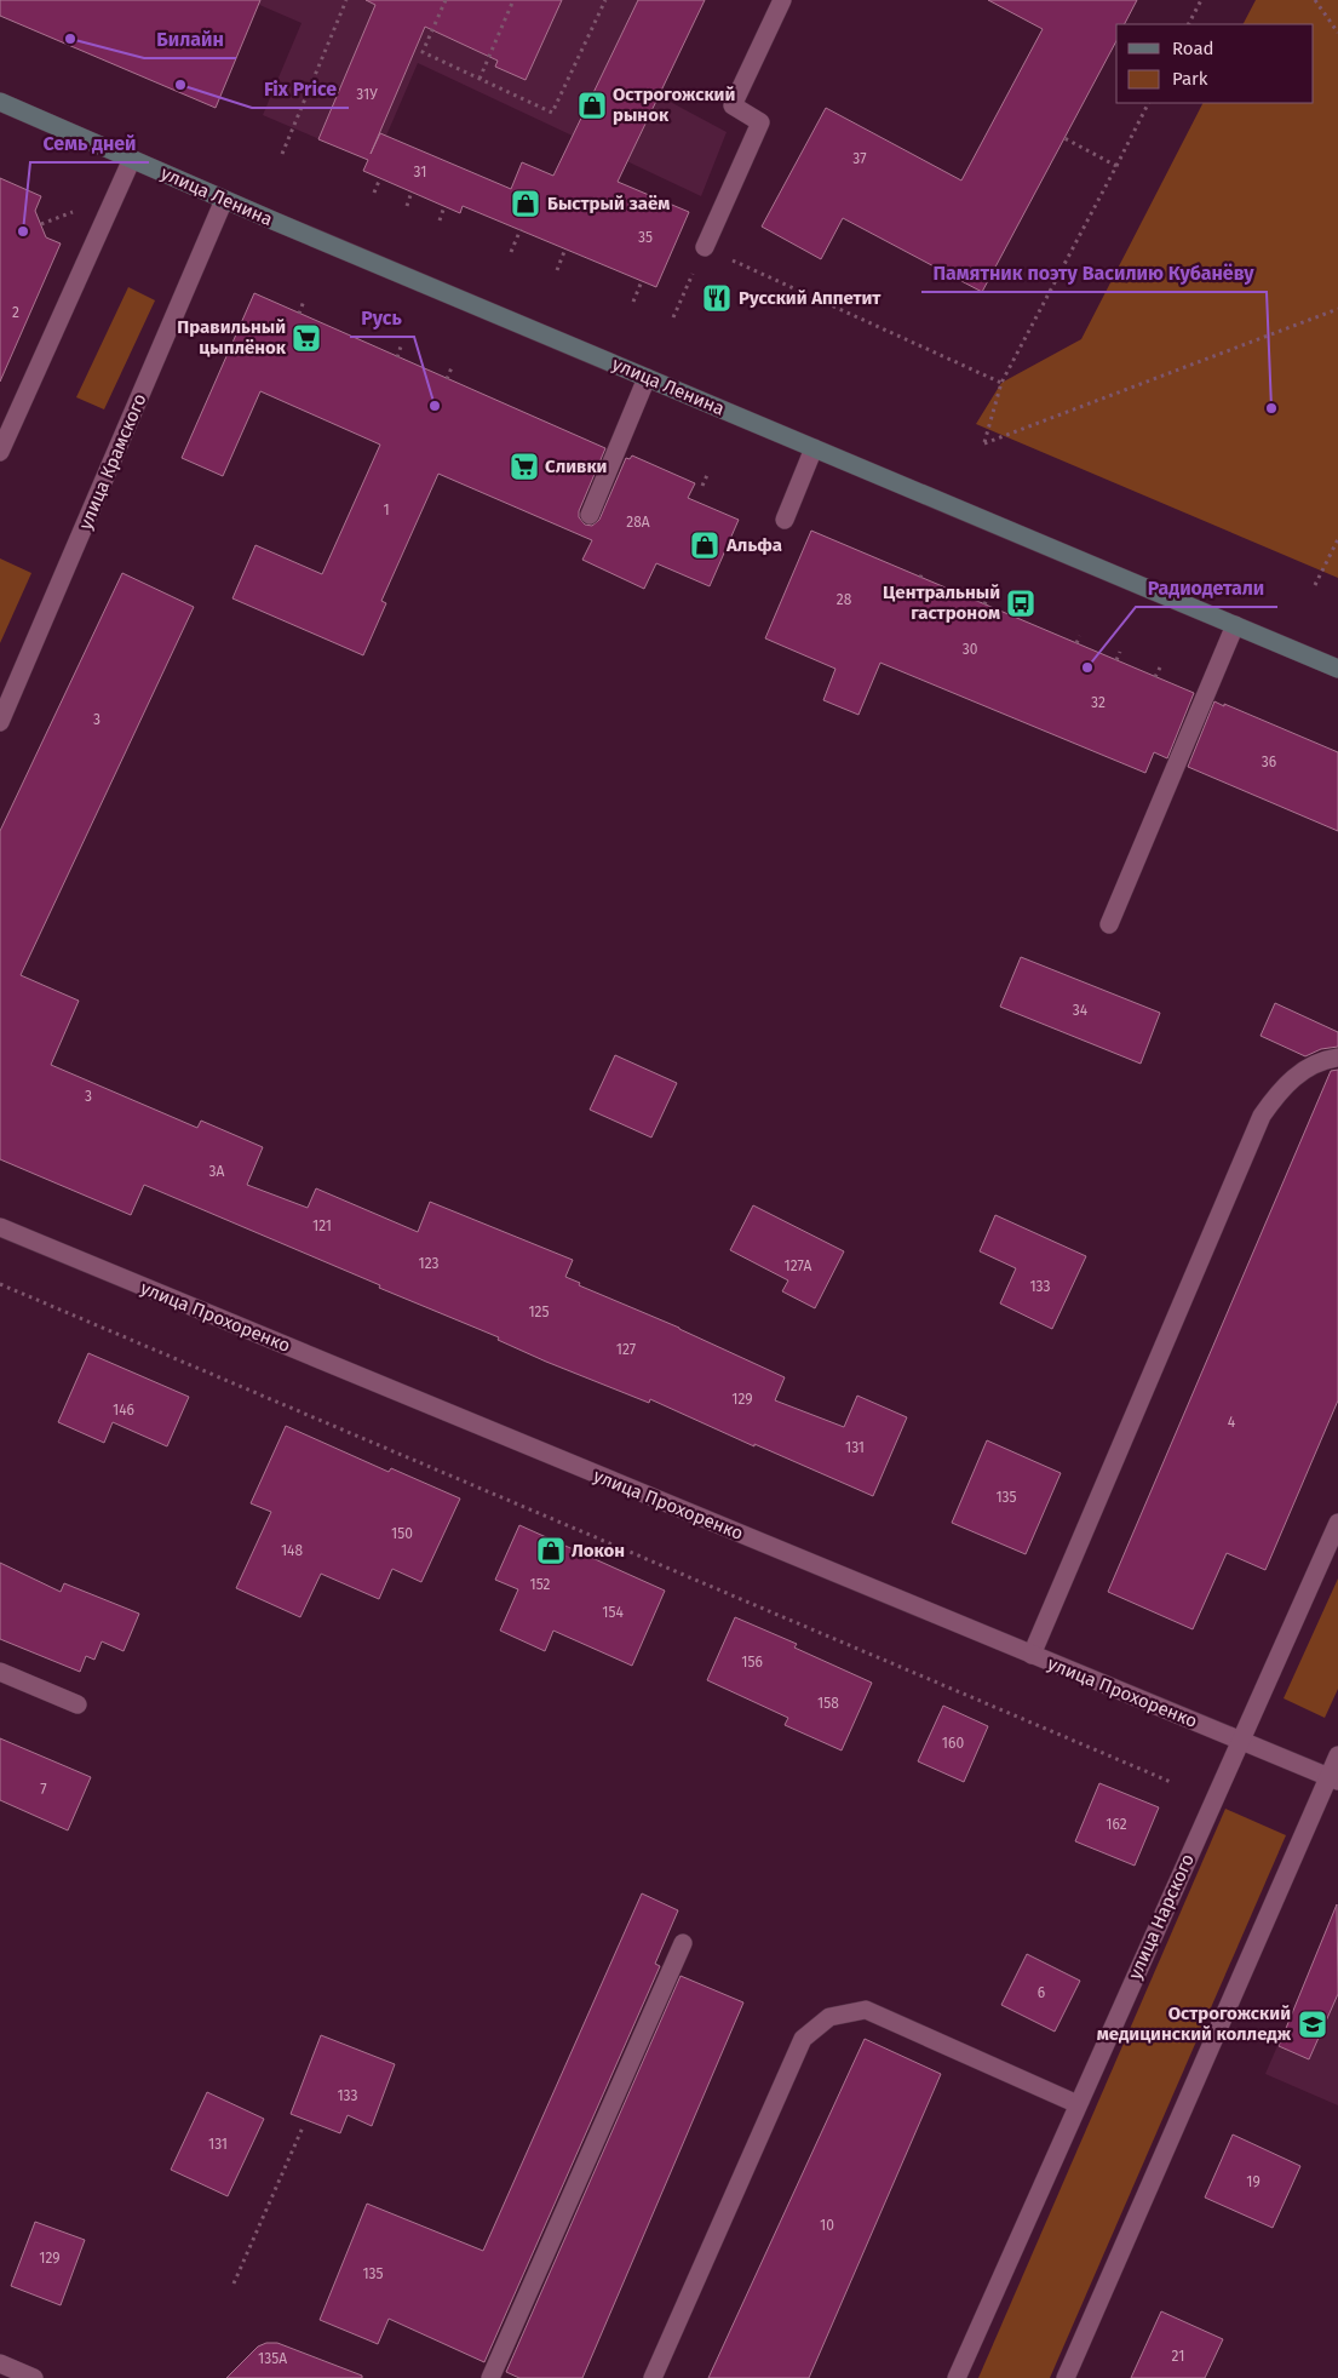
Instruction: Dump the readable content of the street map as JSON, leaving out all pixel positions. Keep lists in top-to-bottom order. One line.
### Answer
{"streets":{"main road":["улица Ленина"],"street":["улица Крамского","улица Прохоренко","улица Нарского"]},"crossings":[["улица Ленина","улица Крамского"],["улица Прохоренко","улица Нарского"]],"places":{"other":["Билайн","Fix Price","Семь дней","Русь","Памятник поэту Василию Кубанёву","Радиодетали"],"shop":["Острогожский рынок","Быстрый заём","Альфа","Локон"],"restaurant":["Русский Аппетит"],"supermarket":["Правильный цыплёнок","Сливки"],"bus stop":["Центральный гастроном"],"school or university":["Острогожский медицинский колледж"]},"house_numbers":["31У","37","31","35","2","1","28А","28","30","32","3","36","34","3","3А","121","123","127А","133","125","127","129","146","4","131","135","150","148","152","154","156","158","160","7","162","6","133","131","19","10","129","135","21","135А"],"legend":["Road","Park"]}
